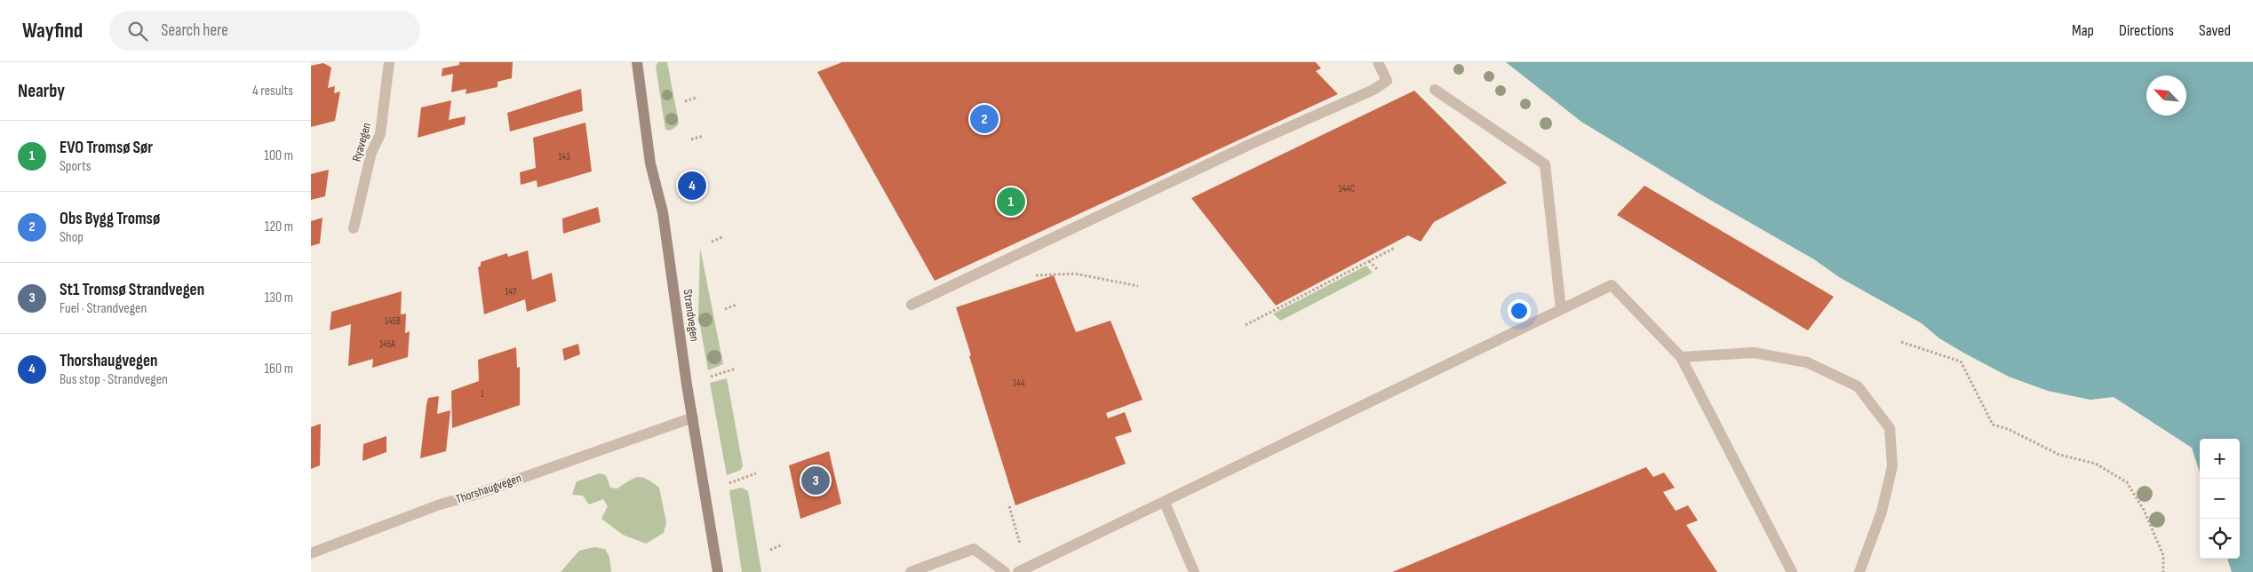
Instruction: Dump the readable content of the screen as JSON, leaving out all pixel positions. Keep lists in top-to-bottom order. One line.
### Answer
{"streets":{"street":["Ryavegen","Strandvegen","Thorshaugvegen"]},"crossings":[["Strandvegen","Thorshaugvegen"]],"house_numbers":["143","144C","147","145B","145A","144","1"],"north":"top left","page":{"header":"Wayfind","search":"Search here","nav":["Map","Directions","Saved"],"heading":["Nearby","4 results"],"pins":["2","4","1","3"],"list":[{"mark":"1","name":"EVO Tromsø Sør","note":"Sports","value":"100 m"},{"mark":"2","name":"Obs Bygg Tromsø","note":"Shop","value":"120 m"},{"mark":"3","name":"St1 Tromsø Strandvegen","note":"Fuel · Strandvegen","value":"130 m"},{"mark":"4","name":"Thorshaugvegen","note":"Bus stop · Strandvegen","value":"160 m"}],"map_buttons":["+","−"]}}
